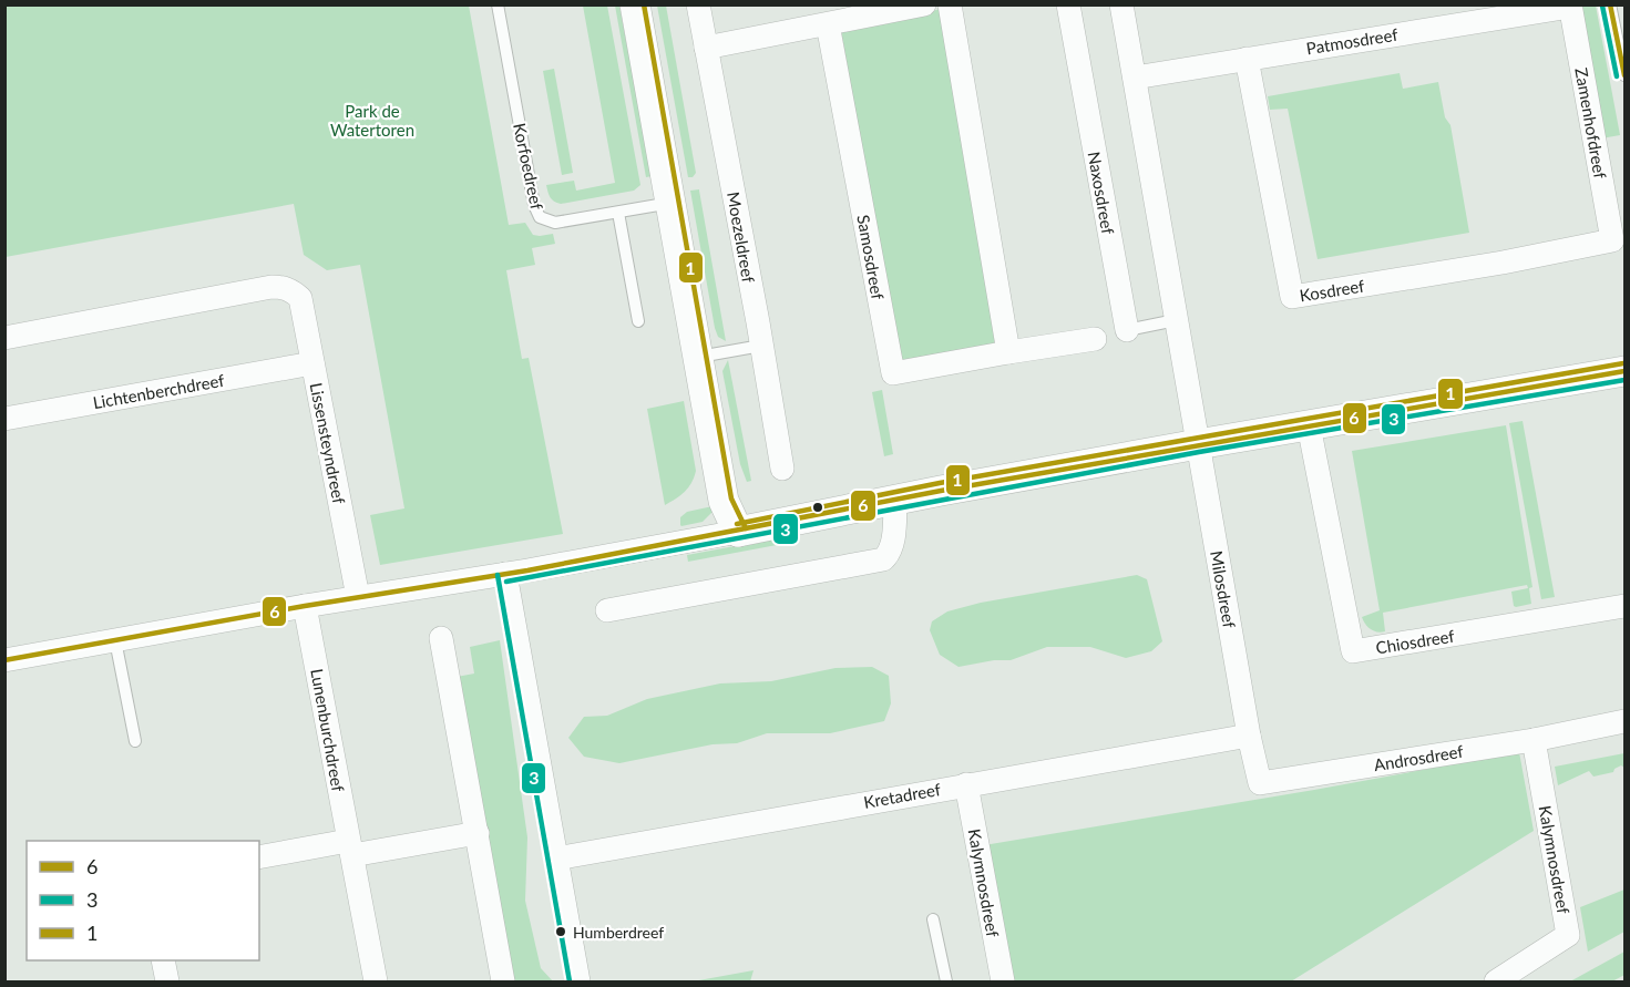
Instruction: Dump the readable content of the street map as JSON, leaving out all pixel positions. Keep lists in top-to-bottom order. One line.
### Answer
{"streets":{"street":["Patmosdreef","Zamenhofdreef","Naxosdreef","Moezeldreef","Samosdreef","Kosdreef","Lichtenberchdreef","Lissensteyndreef","Milosdreef","Chiosdreef","Lunenburchdreef","Androsdreef","Kretadreef","Kalymnosdreef"],"lane":["Korfoedreef"]},"crossings":[["Patmosdreef","Zamenhofdreef"],["Patmosdreef","Kosdreef"],["Zamenhofdreef","Kosdreef"],["Lichtenberchdreef","Lissensteyndreef"],["Milosdreef","Androsdreef"],["Milosdreef","Kretadreef"],["Androsdreef","Kretadreef"],["Androsdreef","Kalymnosdreef"],["Kretadreef","Kalymnosdreef"]],"parks":["Park de Watertoren"],"places":["Humberdreef"],"lines":["transit line 6","transit line 1","transit line 3"],"legend":["6","3","1"]}
